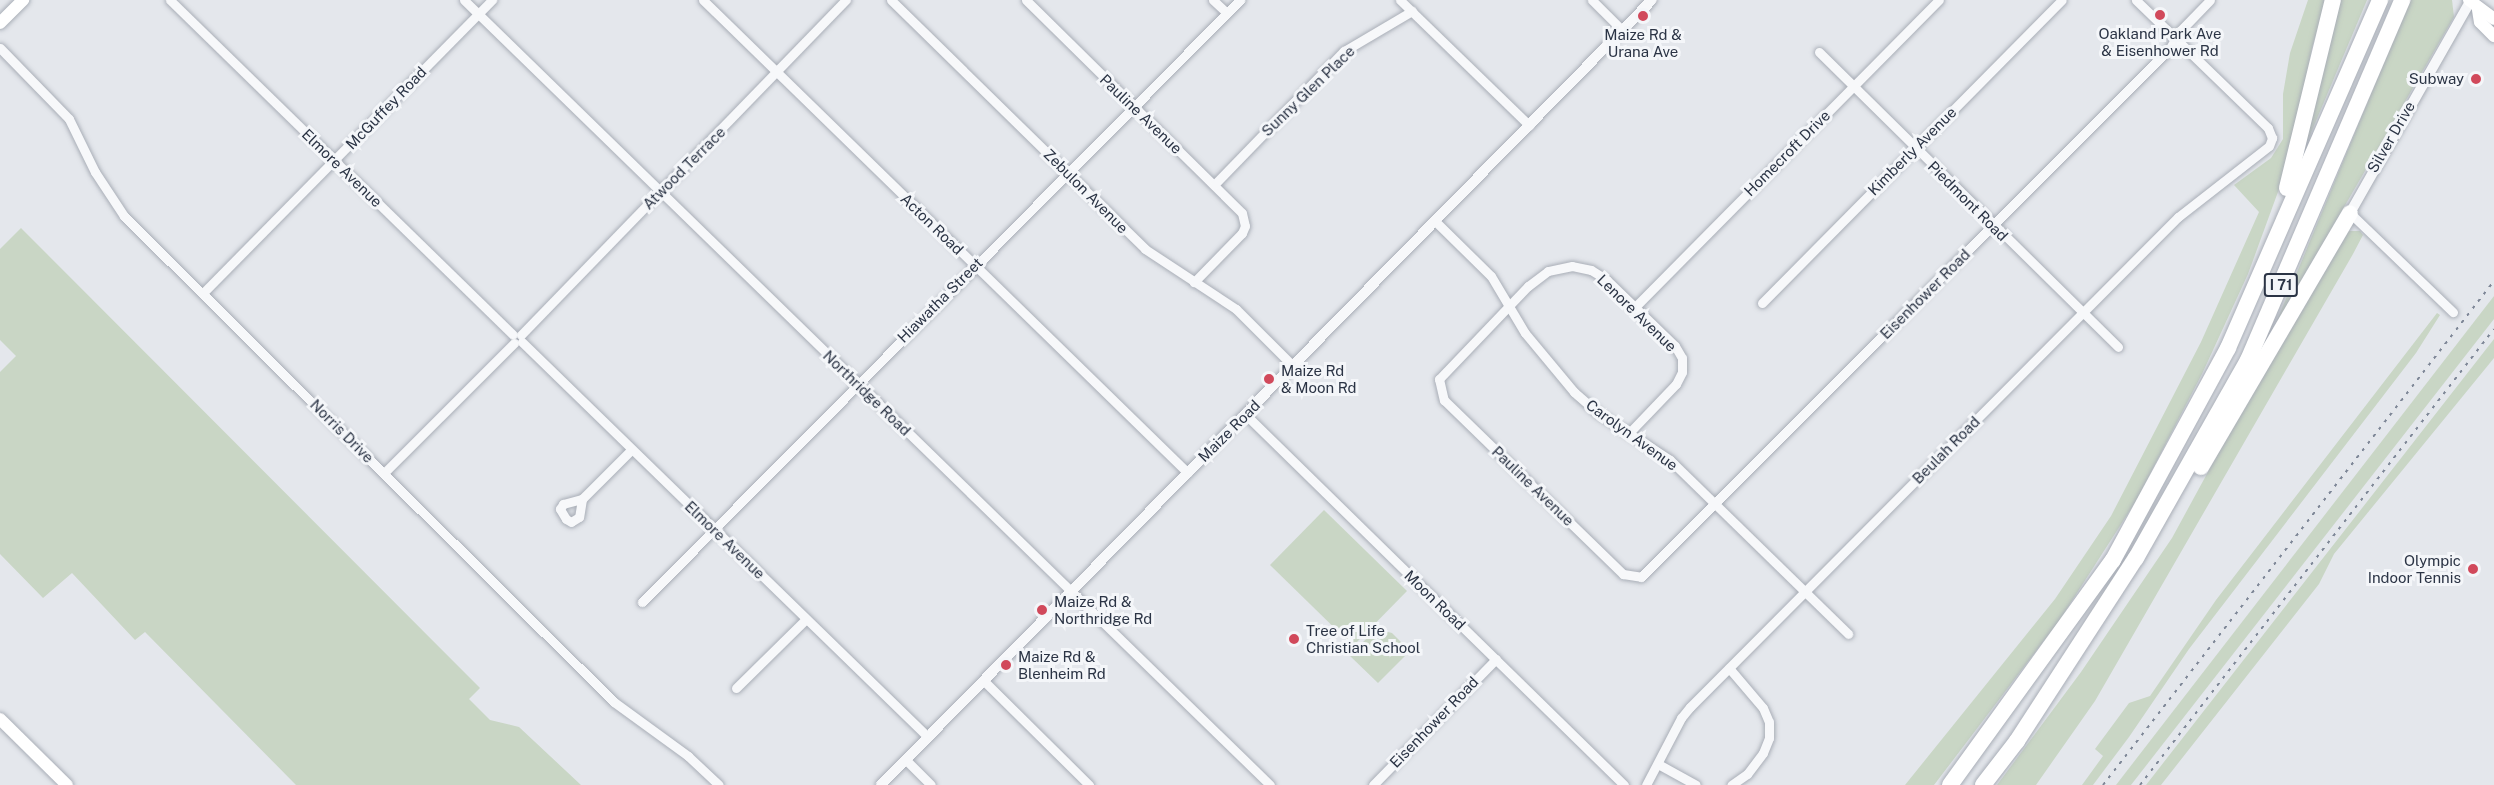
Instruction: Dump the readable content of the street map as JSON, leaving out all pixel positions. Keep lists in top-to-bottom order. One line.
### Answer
{"streets":{"highway":["I 71"],"street":["Sunny Glen Place","McGuffey Road","Pauline Avenue","Silver Drive","Kimberly Avenue","Homecroft Drive","Elmore Avenue","Atwood Terrace","Zebulon Avenue","Piedmont Road","Acton Road","Eisenhower Road","Hiawatha Street","Lenore Avenue","Northridge Road","Norris Drive","Maize Road","Carolyn Avenue","Beulah Road","Moon Road"]},"crossings":[["Sunny Glen Place","Pauline Avenue"],["McGuffey Road","Elmore Avenue"],["McGuffey Road","Northridge Road"],["McGuffey Road","Norris Drive"],["Pauline Avenue","Zebulon Avenue"],["Pauline Avenue","Eisenhower Road"],["Pauline Avenue","Hiawatha Street"],["Pauline Avenue","Lenore Avenue"],["Kimberly Avenue","Piedmont Road"],["Homecroft Drive","Piedmont Road"],["Homecroft Drive","Lenore Avenue"],["Elmore Avenue","Atwood Terrace"],["Elmore Avenue","Hiawatha Street"],["Elmore Avenue","Maize Road"],["Atwood Terrace","Acton Road"],["Atwood Terrace","Northridge Road"],["Atwood Terrace","Norris Drive"],["Zebulon Avenue","Hiawatha Street"],["Zebulon Avenue","Maize Road"],["Piedmont Road","Eisenhower Road"],["Piedmont Road","Beulah Road"],["Acton Road","Hiawatha Street"],["Acton Road","Maize Road"],["Eisenhower Road","Carolyn Avenue"],["Eisenhower Road","Beulah Road"],["Eisenhower Road","Moon Road"],["Hiawatha Street","Northridge Road"],["Lenore Avenue","Carolyn Avenue"],["Northridge Road","Maize Road"],["Maize Road","Carolyn Avenue"],["Maize Road","Moon Road"],["Carolyn Avenue","Beulah Road"]],"places":["Oakland Park Ave & Eisenhower Rd","Maize Rd & Urana Ave","Subway","Maize Rd & Moon Rd","Olympic Indoor Tennis","Maize Rd & Northridge Rd","Tree of Life Christian School","Maize Rd & Blenheim Rd"]}
